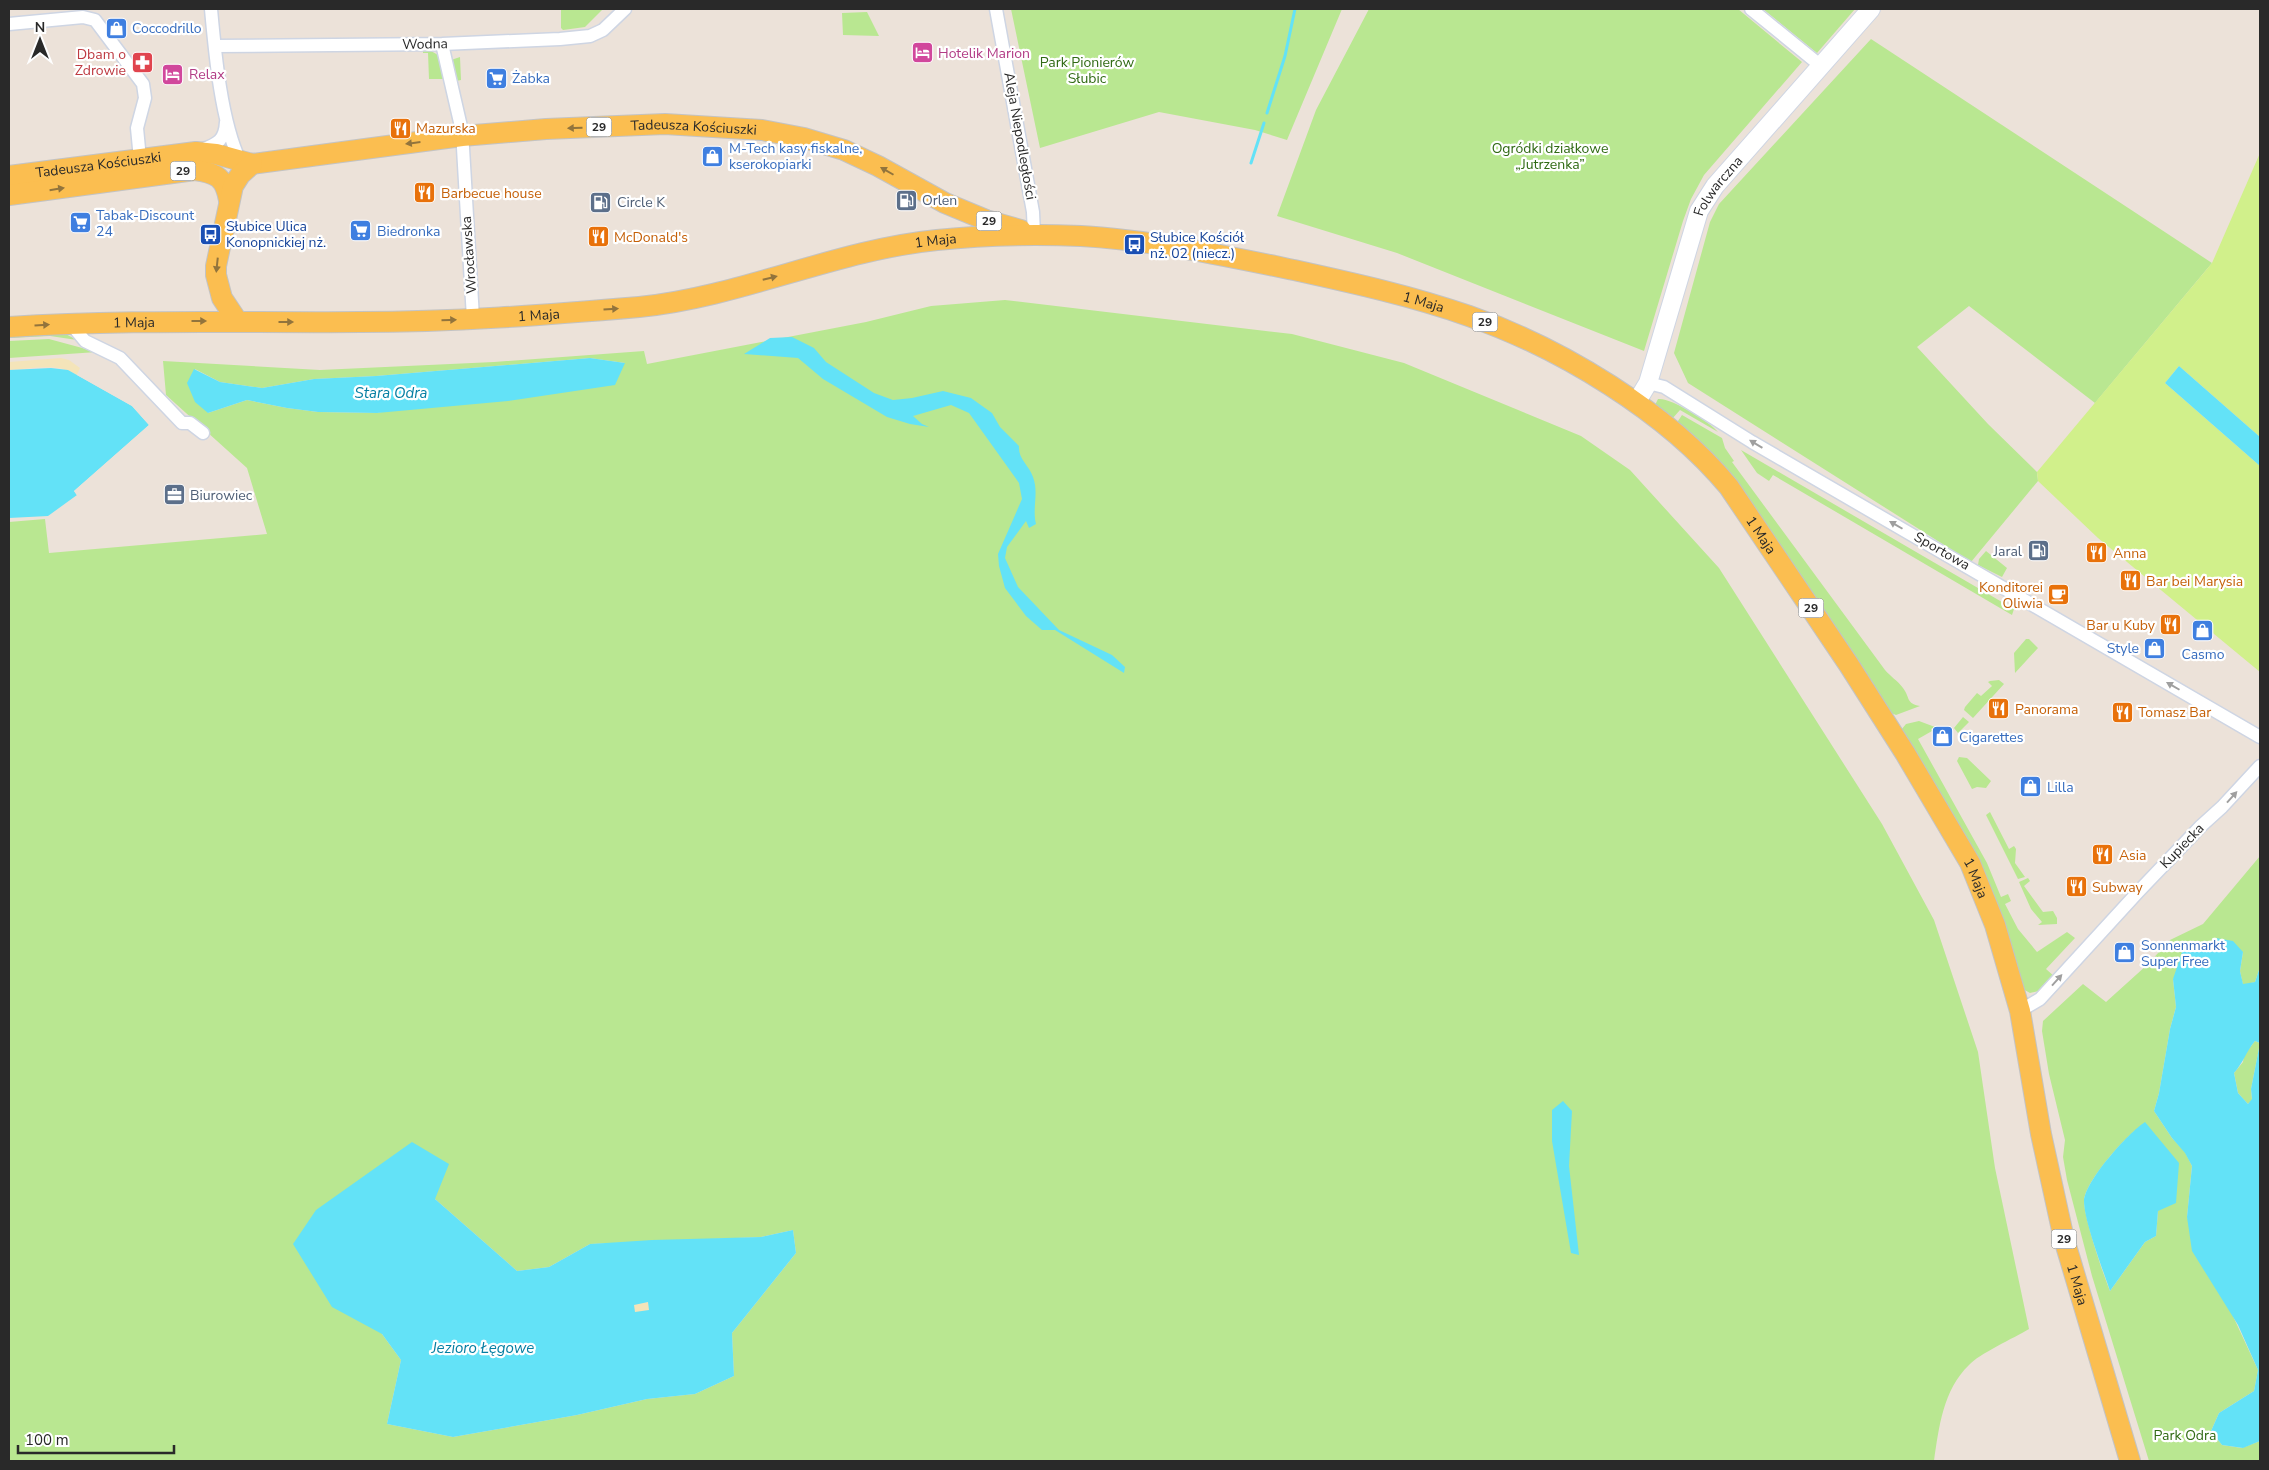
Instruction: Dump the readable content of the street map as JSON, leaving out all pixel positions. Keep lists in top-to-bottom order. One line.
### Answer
{"streets":{"main road":["29","Tadeusza Kościuszki","1 Maja"],"street":["Wodna","Aleja Niepodległości","Folwarczna","Wrocławska","Sportowa","Kupiecka"]},"crossings":[["Wodna","Wrocławska"],["Tadeusza Kościuszki","Aleja Niepodległości"],["Tadeusza Kościuszki","1 Maja"],["Tadeusza Kościuszki","Wrocławska"],["Aleja Niepodległości","1 Maja"],["Folwarczna","1 Maja"],["Folwarczna","Sportowa"],["1 Maja","Wrocławska"],["1 Maja","Kupiecka"]],"one_way":["Sportowa","Kupiecka"],"water":["Stara Odra","Jezioro Łęgowe"],"parks":["Park Pionierów Słubic","Ogródki działkowe „Jutrzenka”","Park Odra"],"places":{"shop":["Coccodrillo","M-Tech kasy fiskalne, kserokopiarki","Casmo","Style","Cigarettes","Lilla","Sonnenmarkt Super Free"],"hotel":["Hotelik Marion","Relax"],"pharmacy":["Dbam o Zdrowie"],"supermarket":["Żabka","Tabak-Discount 24","Biedronka"],"restaurant":["Mazurska","Barbecue house","McDonald's","Anna","Bar bei Marysia","Bar u Kuby","Panorama","Tomasz Bar","Asia","Subway"],"fuel station":["Orlen","Circle K","Jaral"],"bus stop":["Słubice Ulica Konopnickiej nż.","Słubice Kościół nż. 02 (niecz.)"],"office":["Biurowiec"],"cafe":["Konditorei Oliwia"]},"scale_bar":"100 m","north":"top"}
